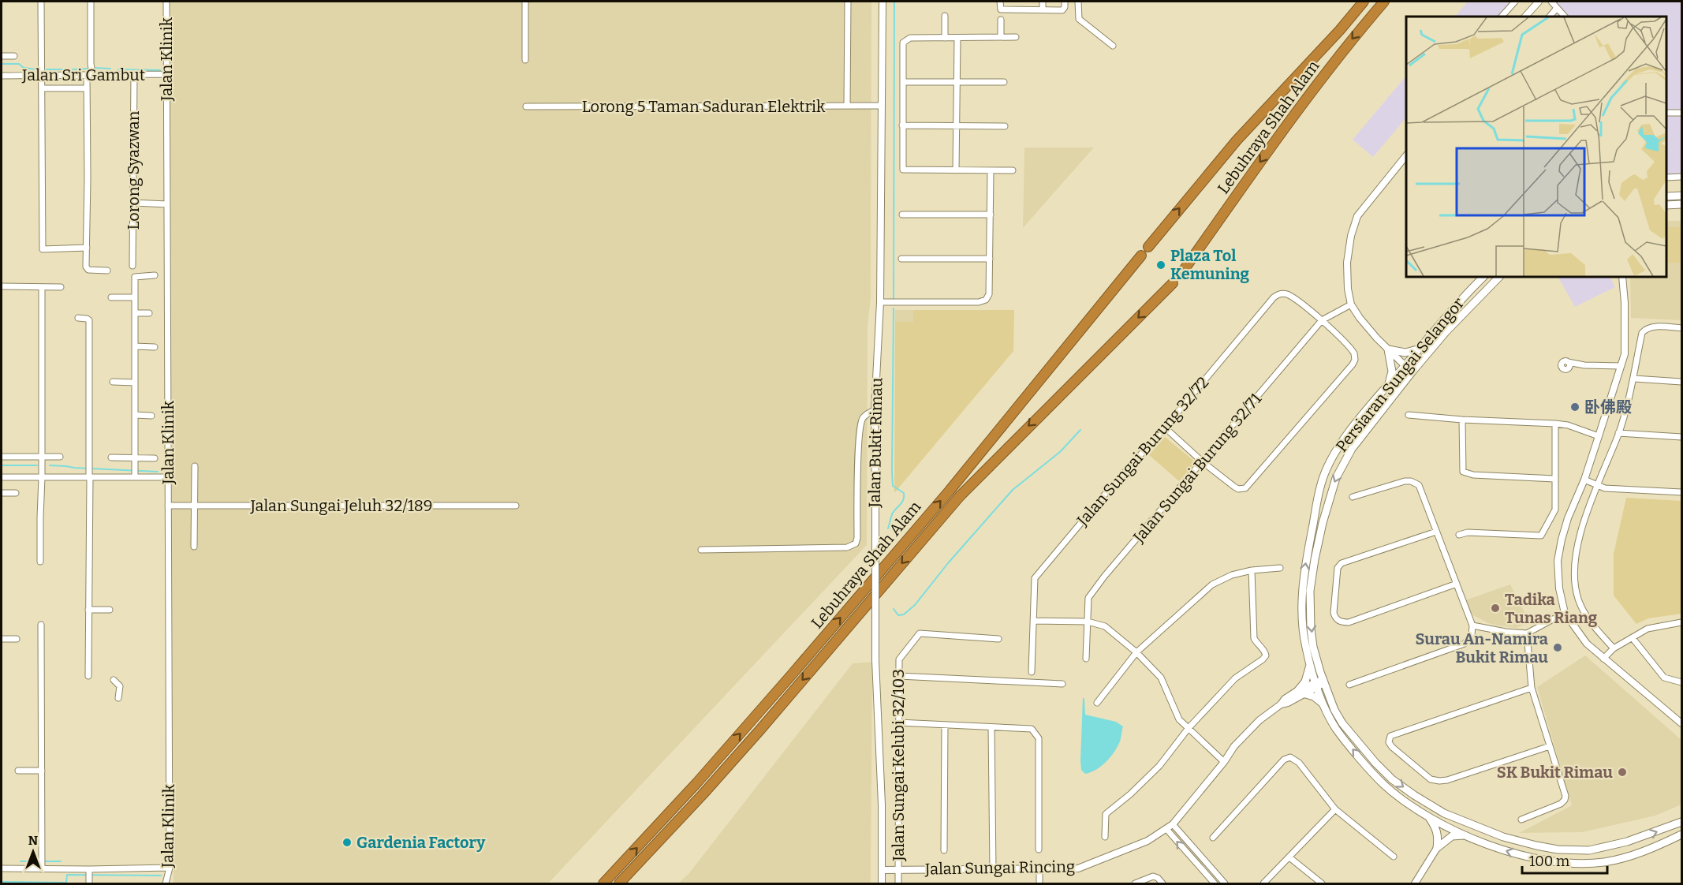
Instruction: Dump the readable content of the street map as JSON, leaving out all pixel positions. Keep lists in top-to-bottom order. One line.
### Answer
{"streets":{"highway":["Lebuhraya Shah Alam"],"main road":["Persiaran Sungai Selangor"],"street":["Jalan Klinik","Jalan Sri Gambut","Lorong 5 Taman Saduran Elektrik","Lorong Syazwan","Jalan Bukit Rimau","Jalan Sungai Burung 32/72","Jalan Sungai Burung 32/71","Jalan Sungai Jeluh 32/189","Jalan Sungai Kelubi 32/103","Jalan Sungai Rincing"]},"crossings":[["Jalan Klinik","Jalan Sri Gambut"],["Jalan Klinik","Jalan Sungai Jeluh 32/189"],["Jalan Sri Gambut","Lorong Syazwan"],["Lorong 5 Taman Saduran Elektrik","Jalan Bukit Rimau"],["Persiaran Sungai Selangor","Jalan Sungai Rincing"],["Jalan Bukit Rimau","Jalan Sungai Rincing"],["Jalan Sungai Burung 32/72","Jalan Sungai Burung 32/71"],["Jalan Sungai Kelubi 32/103","Jalan Sungai Rincing"]],"places":["Plaza Tol Kemuning","卧佛殿","Tadika Tunas Riang","Surau An-Namira Bukit Rimau","SK Bukit Rimau","Gardenia Factory"],"scale_bar":"100 m","north":"top"}
